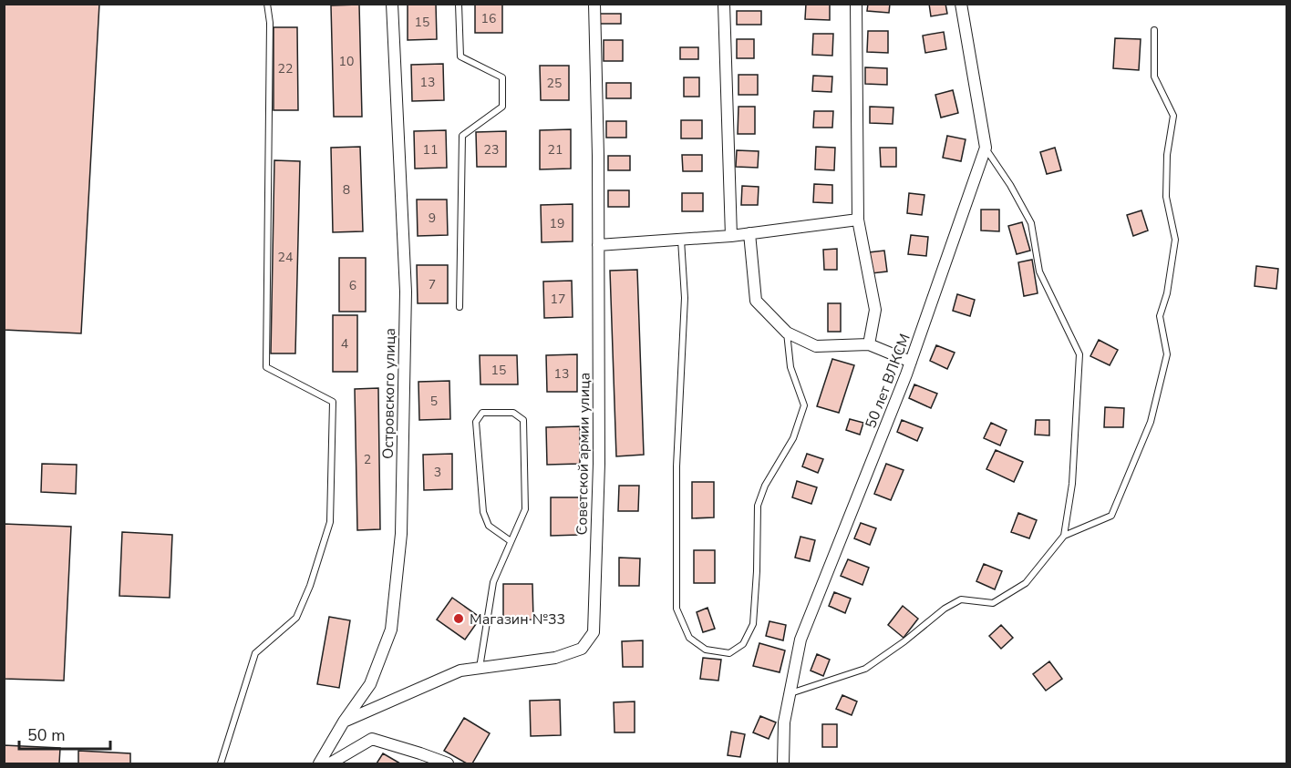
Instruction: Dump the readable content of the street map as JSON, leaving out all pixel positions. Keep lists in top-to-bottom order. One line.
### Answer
{"streets":{"street":["50 лет ВЛКСМ","Островского улица","Советской армии улица"]},"crossings":[["Островского улица","Советской армии улица"]],"places":["Магазин №33"],"house_numbers":["16","15","10","22","13","25","11","23","21","8","9","19","24","7","6","17","4","15","13","5","2","3"],"scale_bar":"50 m"}
